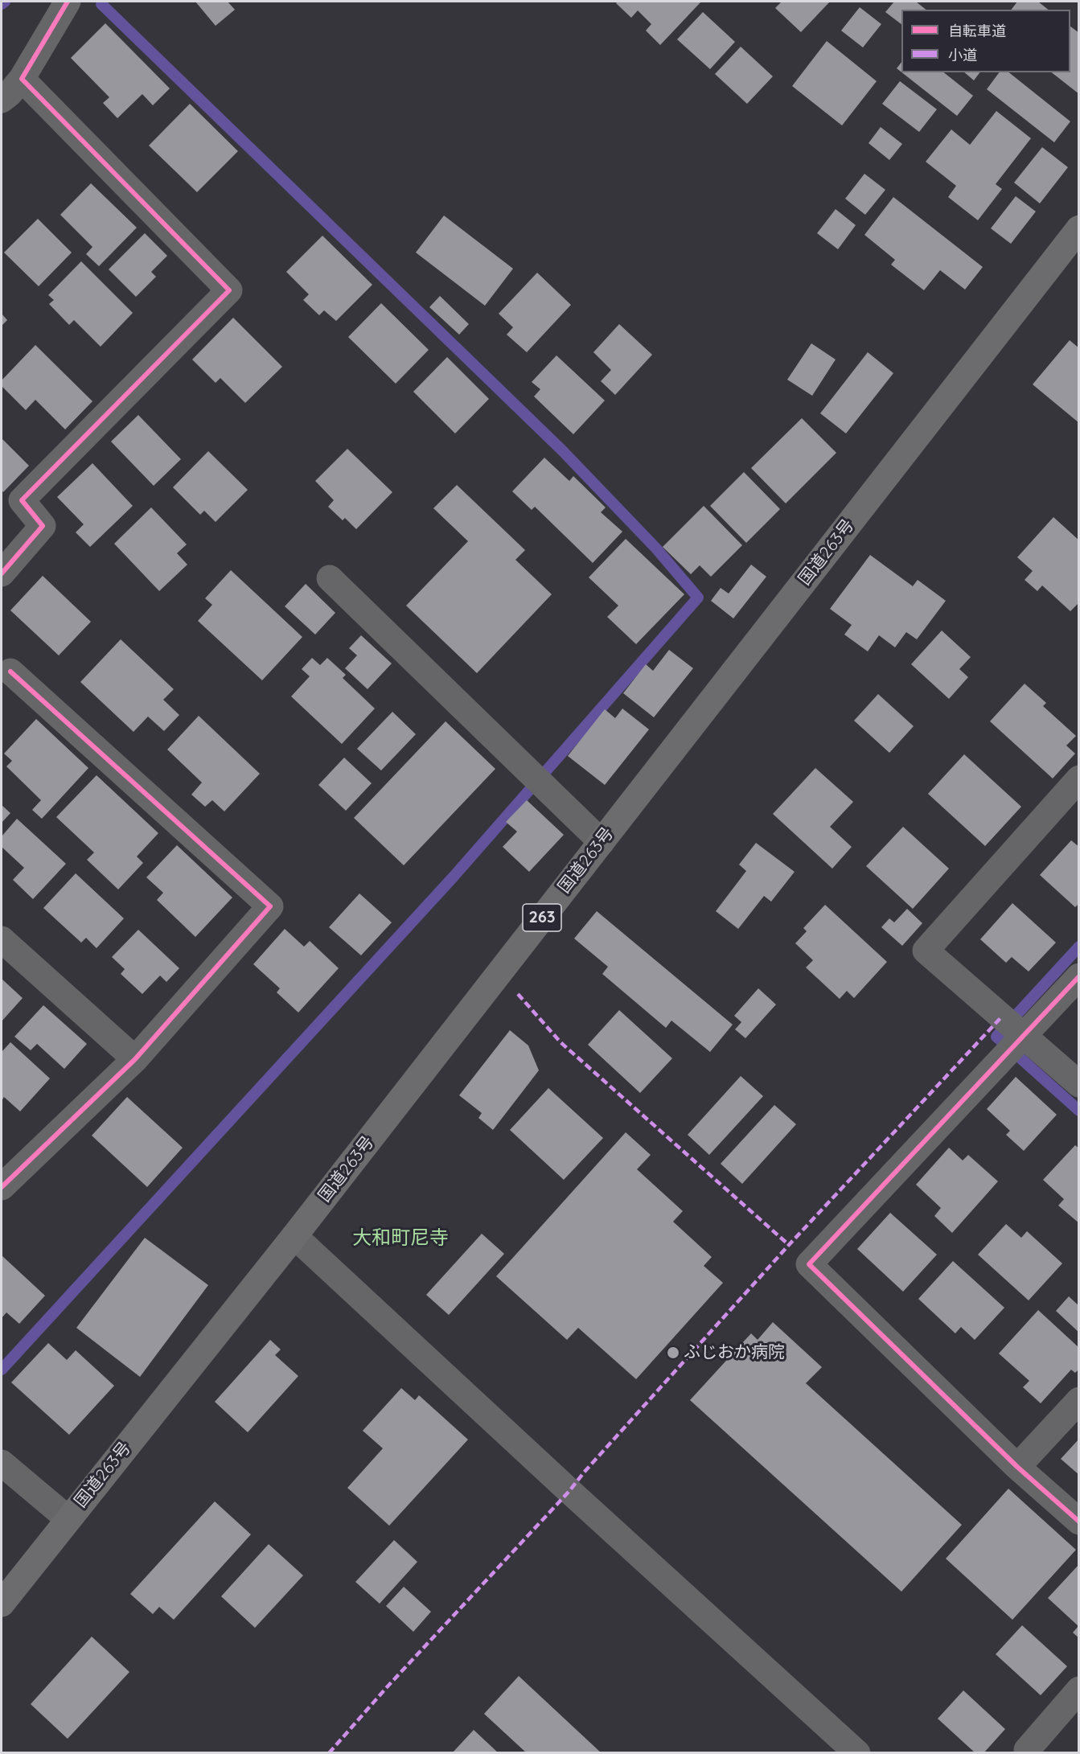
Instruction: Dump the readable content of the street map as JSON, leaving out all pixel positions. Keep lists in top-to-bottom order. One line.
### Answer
{"streets":{"highway":["国道263号","263"]},"districts":["大和町尼寺"],"places":["ふじおか病院"],"legend":["自転車道","小道"]}
